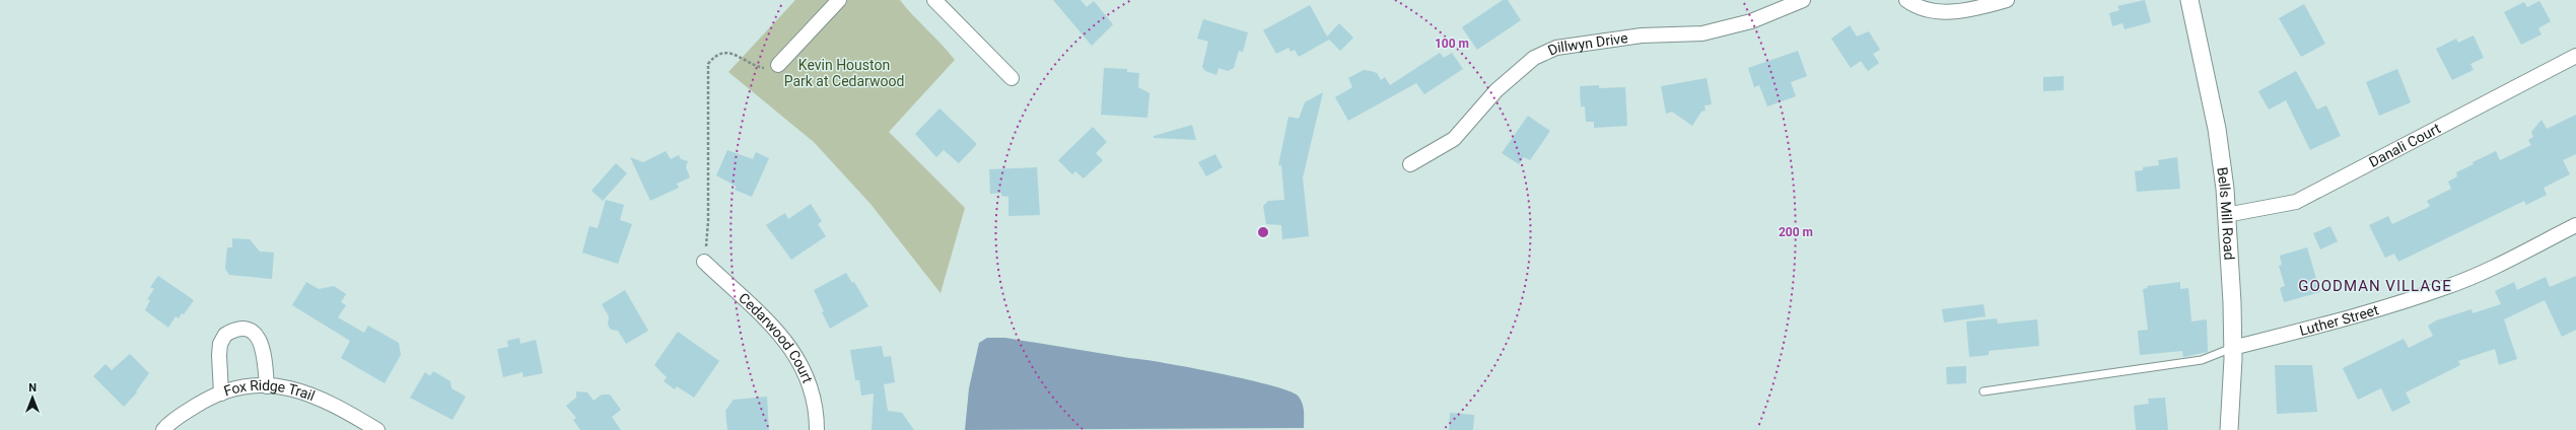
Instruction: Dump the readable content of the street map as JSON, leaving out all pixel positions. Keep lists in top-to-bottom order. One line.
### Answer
{"streets":{"street":["Dillwyn Drive","Danali Court","Bells Mill Road","Luther Street","Cedarwood Court","Fox Ridge Trail"]},"crossings":[["Danali Court","Bells Mill Road"],["Bells Mill Road","Luther Street"]],"districts":["GOODMAN VILLAGE"],"parks":["Kevin Houston Park at Cedarwood"],"north":"top","rings":["100 m","200 m"]}
